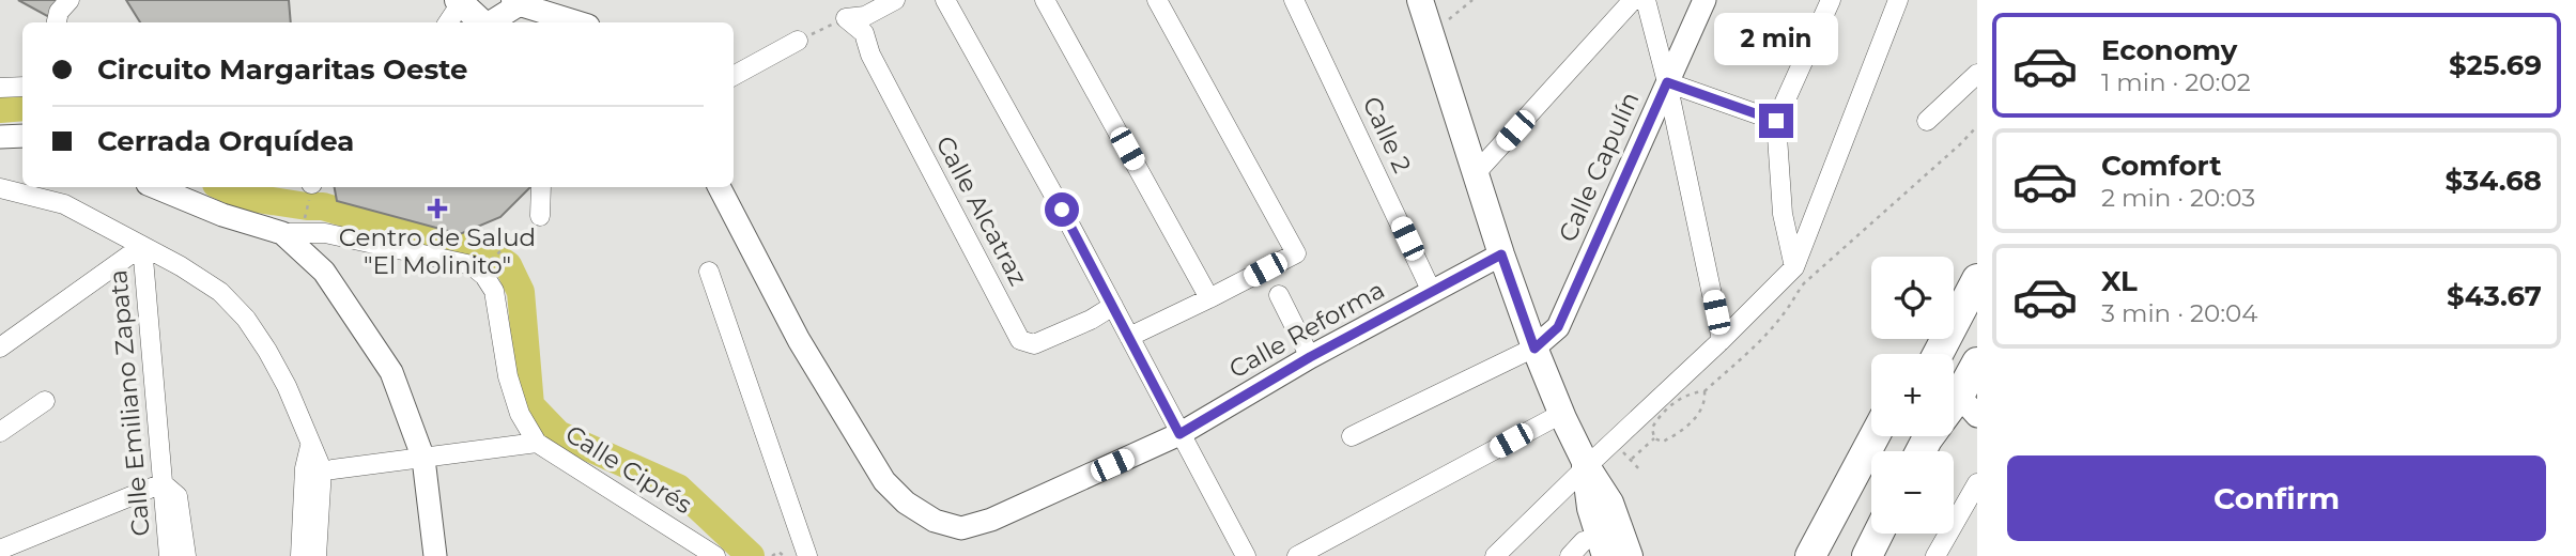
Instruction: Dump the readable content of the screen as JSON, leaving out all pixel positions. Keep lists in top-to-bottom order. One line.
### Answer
{"streets":{"street":["Calle 2","Calle Capulín","Calle Alcatraz","Calle Reforma","Calle Emiliano Zapata","Calle Ciprés"]},"crossings":[["Calle 2","Calle Reforma"]],"places":{"health":["Centro de Salud \"El Molinito\""]},"page":{"bubble":"2 min","list":[{"name":"Economy","note":"1 min · 20:02","value":"$25.69"},{"name":"Comfort","note":"2 min · 20:03","value":"$34.68"},{"name":"XL","note":"3 min · 20:04","value":"$43.67"}],"banner":["Circuito Margaritas Oeste","Cerrada Orquídea"],"map_buttons":["+","−"],"buttons":"Confirm"}}
